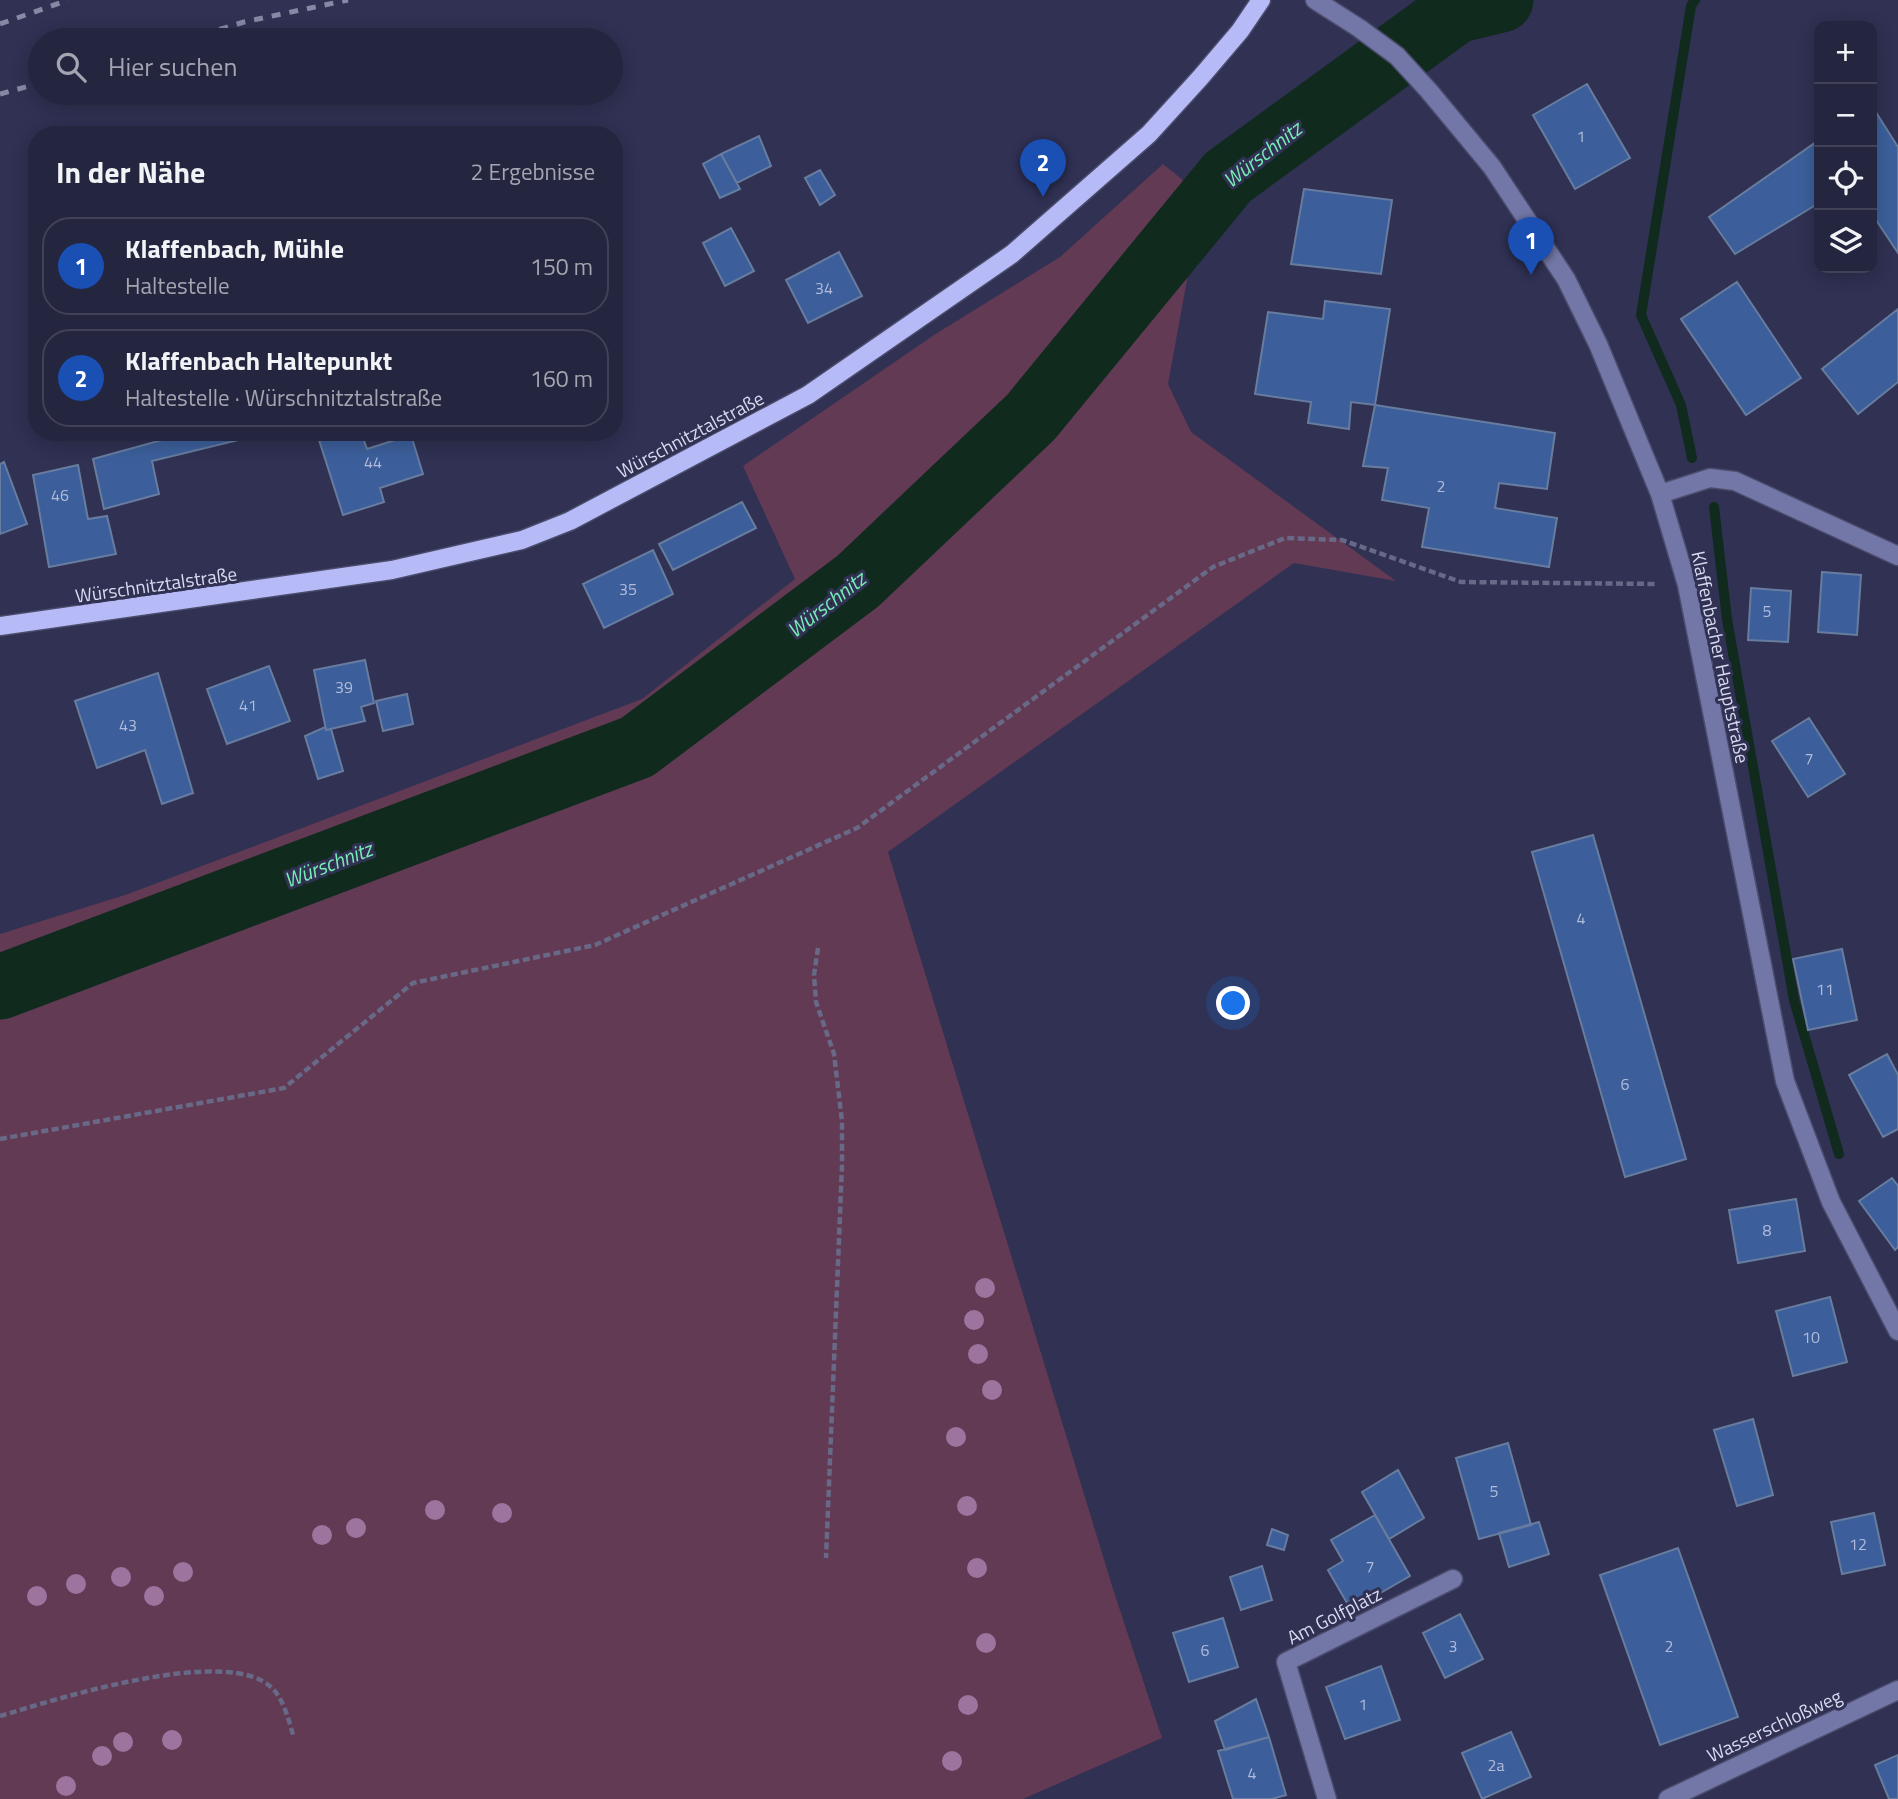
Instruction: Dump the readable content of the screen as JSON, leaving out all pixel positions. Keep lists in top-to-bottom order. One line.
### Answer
{"streets":{"main road":["Würschnitztalstraße"],"street":["Klaffenbacher Hauptstraße","Am Golfplatz","Wasserschloßweg"]},"water":["Würschnitz"],"house_numbers":["1","34","44","2","46","35","5","39","41","43","7","4","11","6","8","10","5","12","7","3","2","6","1","2a","4"],"page":{"map_buttons":["+","−"],"search":"Hier suchen","heading":["In der Nähe","2 Ergebnisse"],"pins":["2","1"],"list":[{"mark":"1","name":"Klaffenbach, Mühle","note":"Haltestelle","value":"150 m"},{"mark":"2","name":"Klaffenbach Haltepunkt","note":"Haltestelle · Würschnitztalstraße","value":"160 m"}]}}
